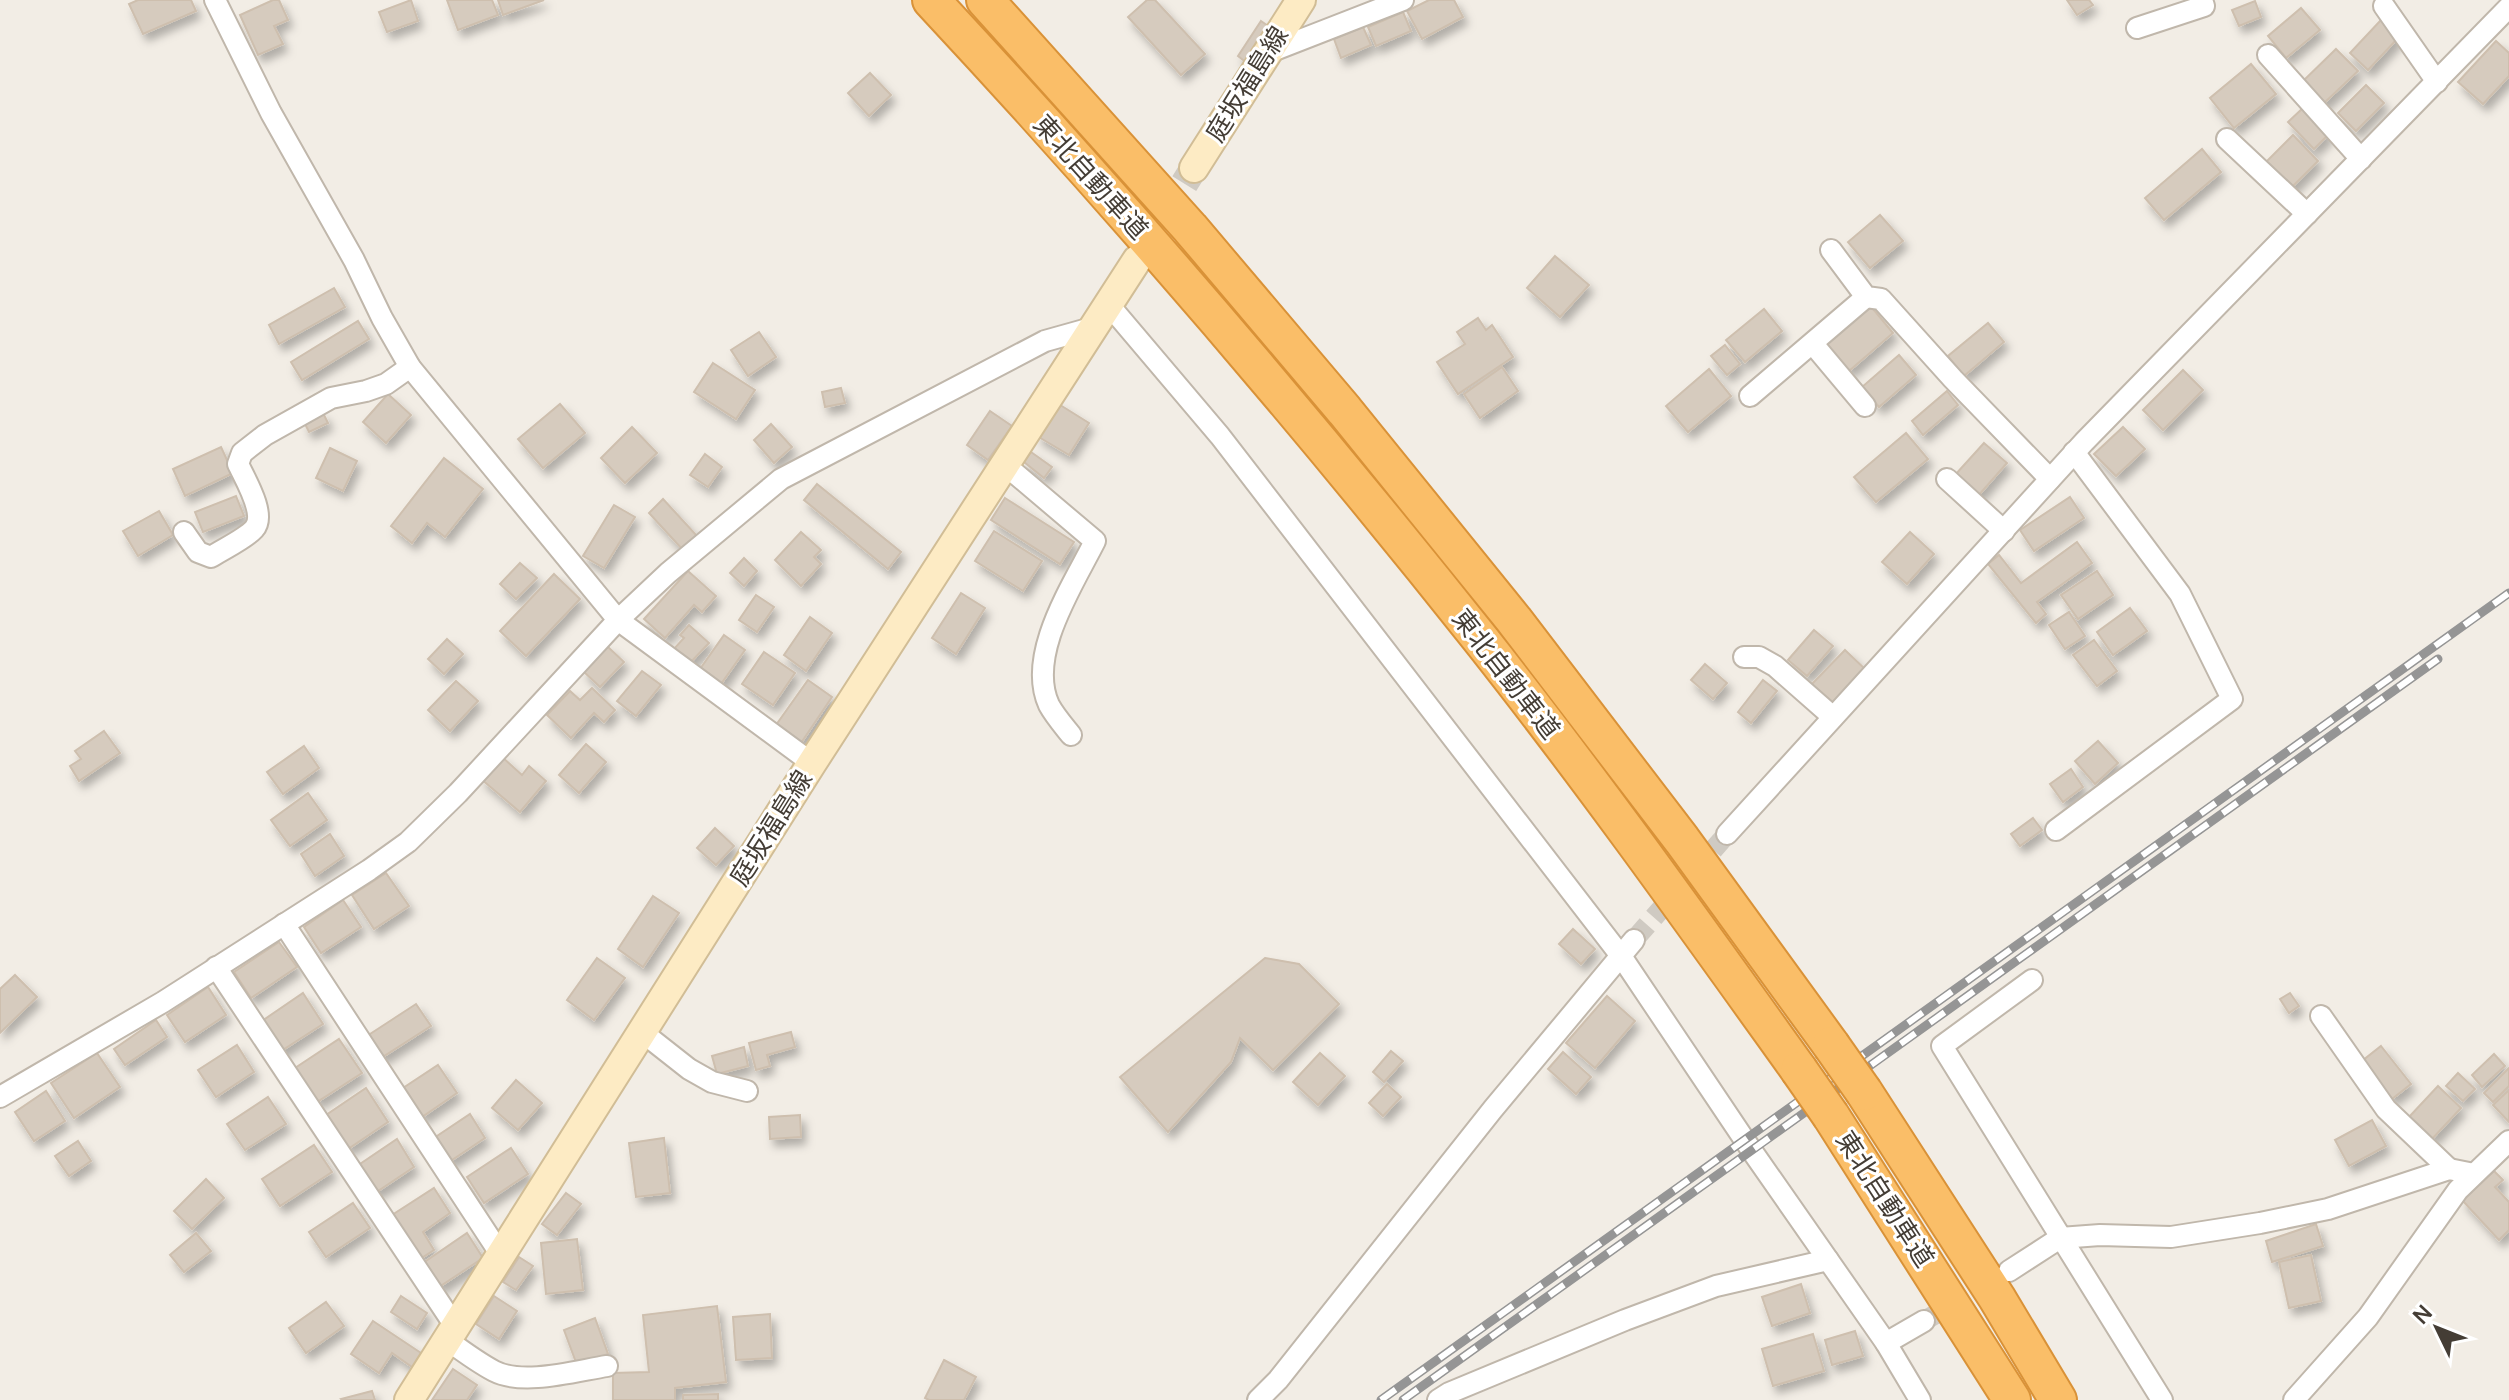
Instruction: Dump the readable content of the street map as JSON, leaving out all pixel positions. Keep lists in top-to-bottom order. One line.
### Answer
{"streets":{"highway":["東北自動車道"],"main road":["庭坂福島線"]},"north":"top left"}
